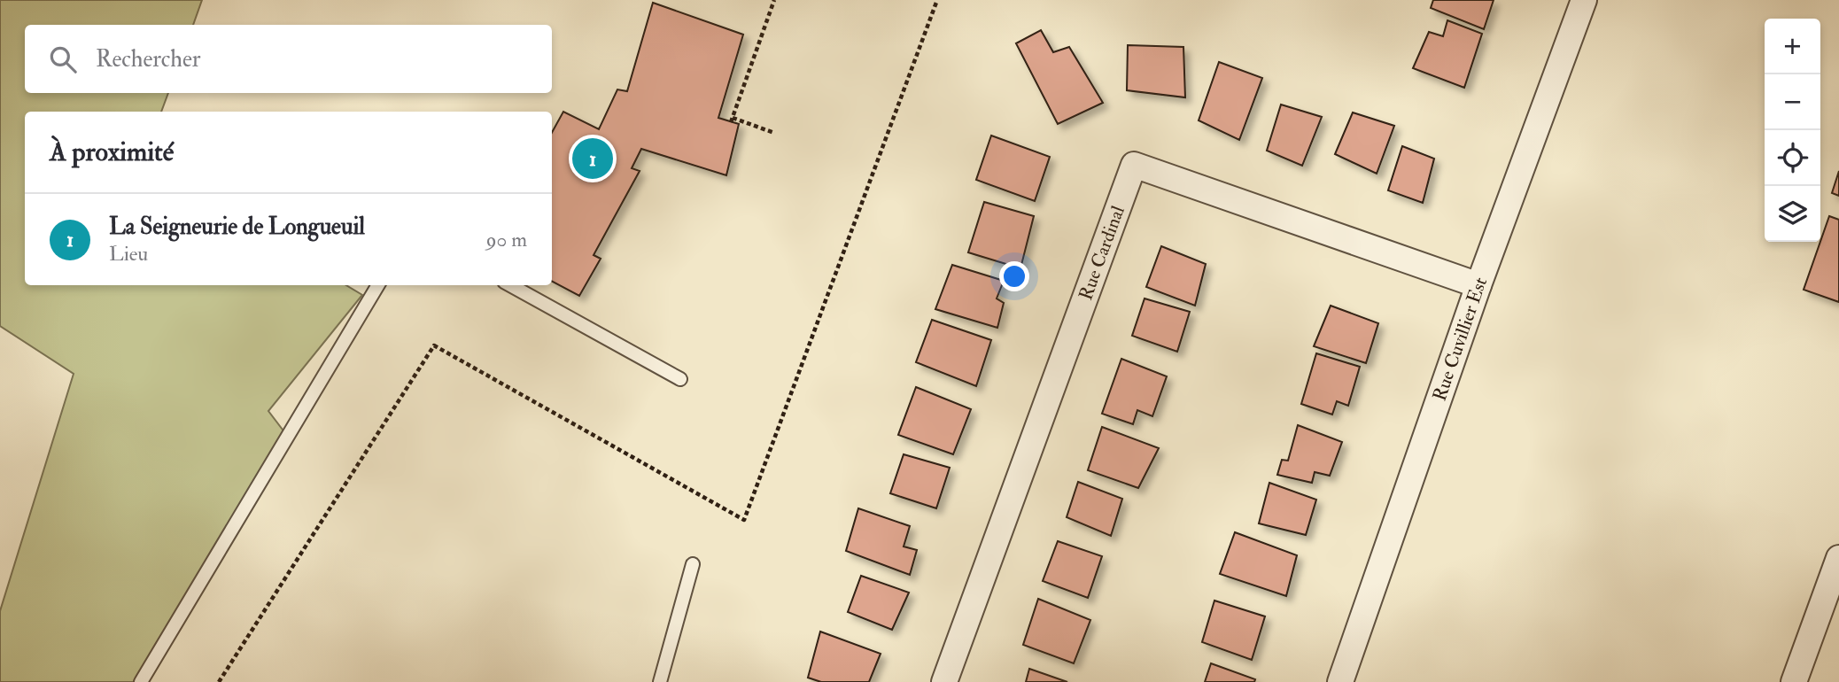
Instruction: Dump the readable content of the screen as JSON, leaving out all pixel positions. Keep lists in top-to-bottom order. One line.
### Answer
{"streets":{"street":["Rue Cardinal","Rue Cuvillier Est"]},"crossings":[["Rue Cardinal","Rue Cuvillier Est"]],"page":{"map_buttons":["+","−"],"search":"Rechercher","heading":"À proximité","pins":"1","list":[{"mark":"1","name":"La Seigneurie de Longueuil","note":"Lieu","value":"90 m"}]}}
